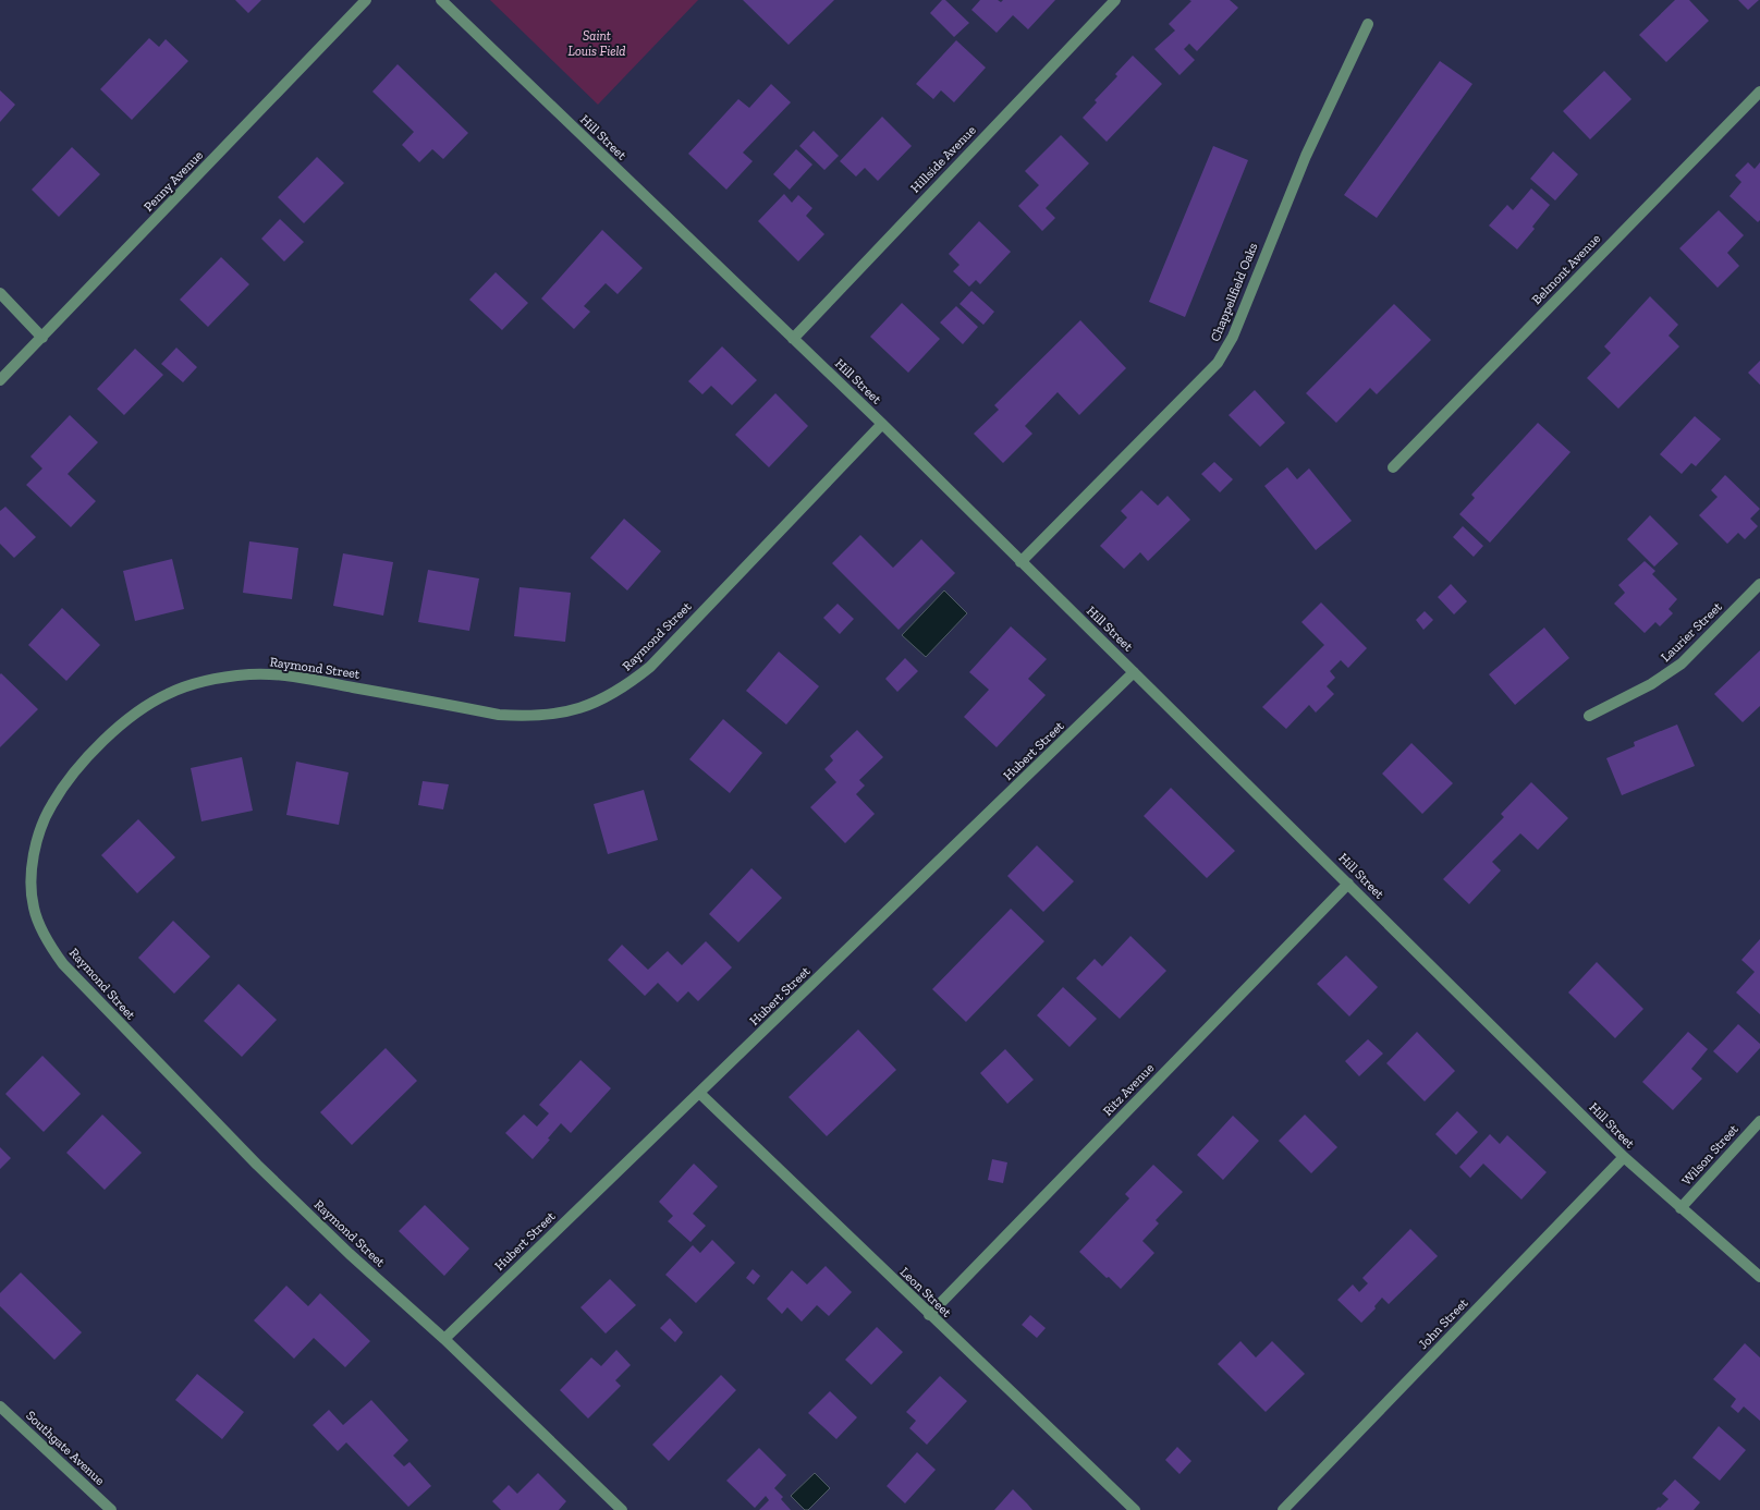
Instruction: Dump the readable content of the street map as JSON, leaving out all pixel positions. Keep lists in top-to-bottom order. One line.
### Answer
{"streets":{"street":["Hill Street","Hillside Avenue","Penny Avenue","Belmont Avenue","Chappellfield Oaks","Laurier Street","Raymond Street","Hubert Street","Ritz Avenue","Wilson Street","Leon Street","John Street","Southgate Avenue"]},"crossings":[["Hill Street","Hillside Avenue"],["Hill Street","Chappellfield Oaks"],["Hill Street","Raymond Street"],["Hill Street","Hubert Street"],["Hill Street","Ritz Avenue"],["Hill Street","Wilson Street"],["Hill Street","John Street"],["Raymond Street","Hubert Street"],["Hubert Street","Leon Street"],["Ritz Avenue","Leon Street"]],"parks":["Saint Louis Field"]}
